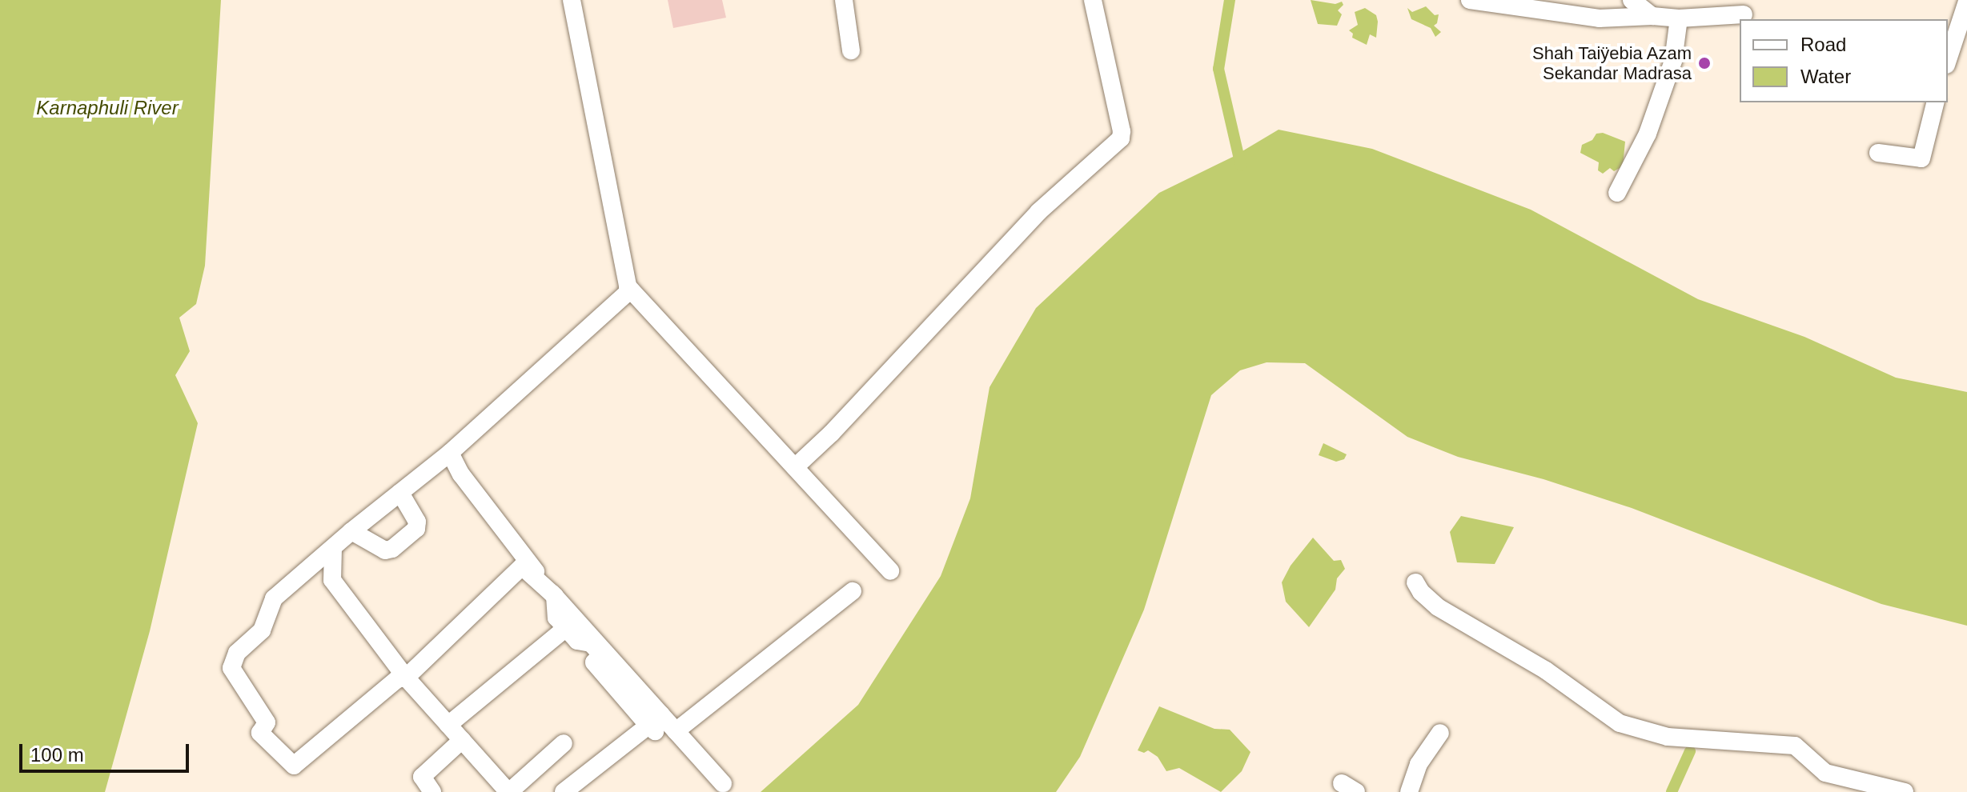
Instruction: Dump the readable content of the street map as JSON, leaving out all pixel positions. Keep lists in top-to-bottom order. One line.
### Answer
{"water":["Karnaphuli River"],"places":["Shah Taiÿebia Azam Sekandar Madrasa"],"legend":["Road","Water"],"scale_bar":"100 m"}
